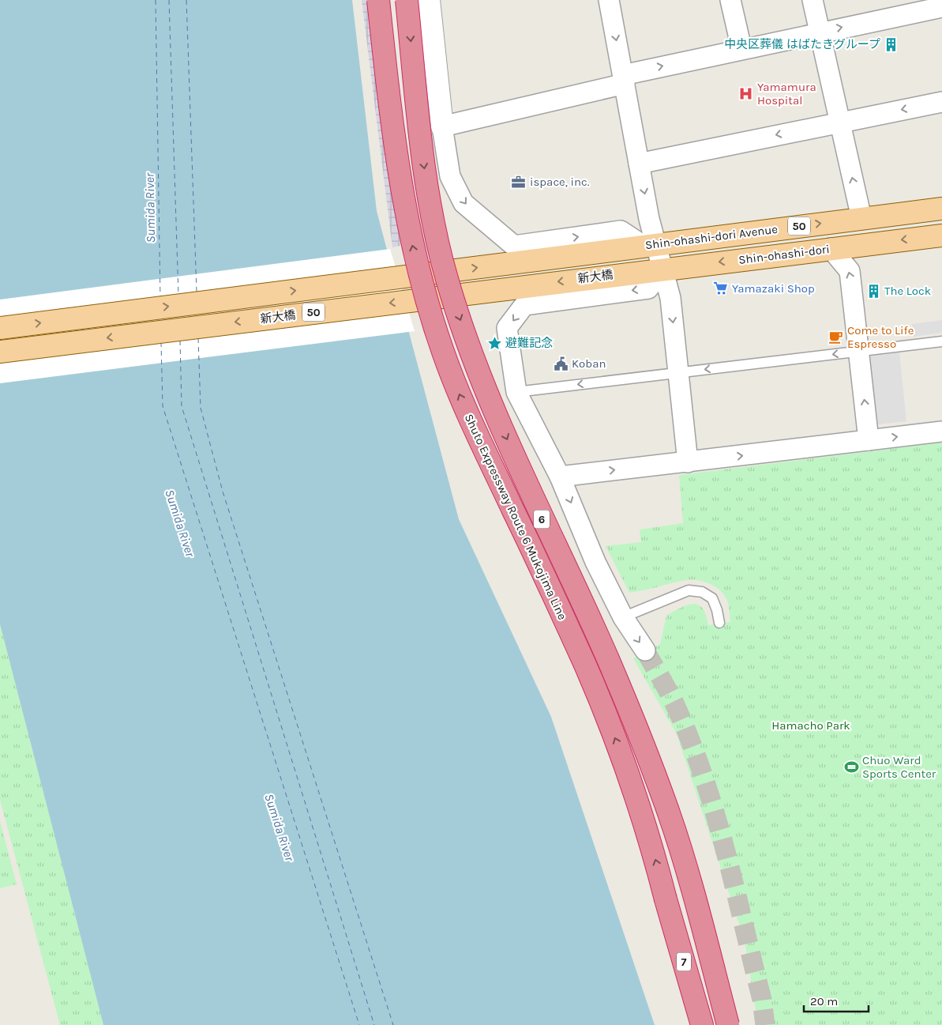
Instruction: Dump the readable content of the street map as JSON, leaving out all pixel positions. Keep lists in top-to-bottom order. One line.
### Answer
{"streets":{"highway":["Shuto Expressway Route 6 Mukojima Line","6","7"],"main road":["50","Shin-ohashi-dori Avenue","Shin-ohashi-dori","新大橋"]},"crossings":[["Shin-ohashi-dori Avenue","新大橋"],["Shin-ohashi-dori","新大橋"],["Shuto Expressway Route 6 Mukojima Line","7"]],"one_way":["Shin-ohashi-dori Avenue","Shin-ohashi-dori"],"water":["Sumida River"],"parks":["Hamacho Park"],"places":{"building":["中央区葬儀 はばたきグループ","The Lock"],"hospital":["Yamamura Hospital"],"office":["ispace, inc."],"supermarket":["Yamazaki Shop"],"cafe":["Come to Life Espresso"],"place":["避難記念"],"public building":["Koban"],"sports":["Chuo Ward Sports Center"]},"scale_bar":"20 m"}
